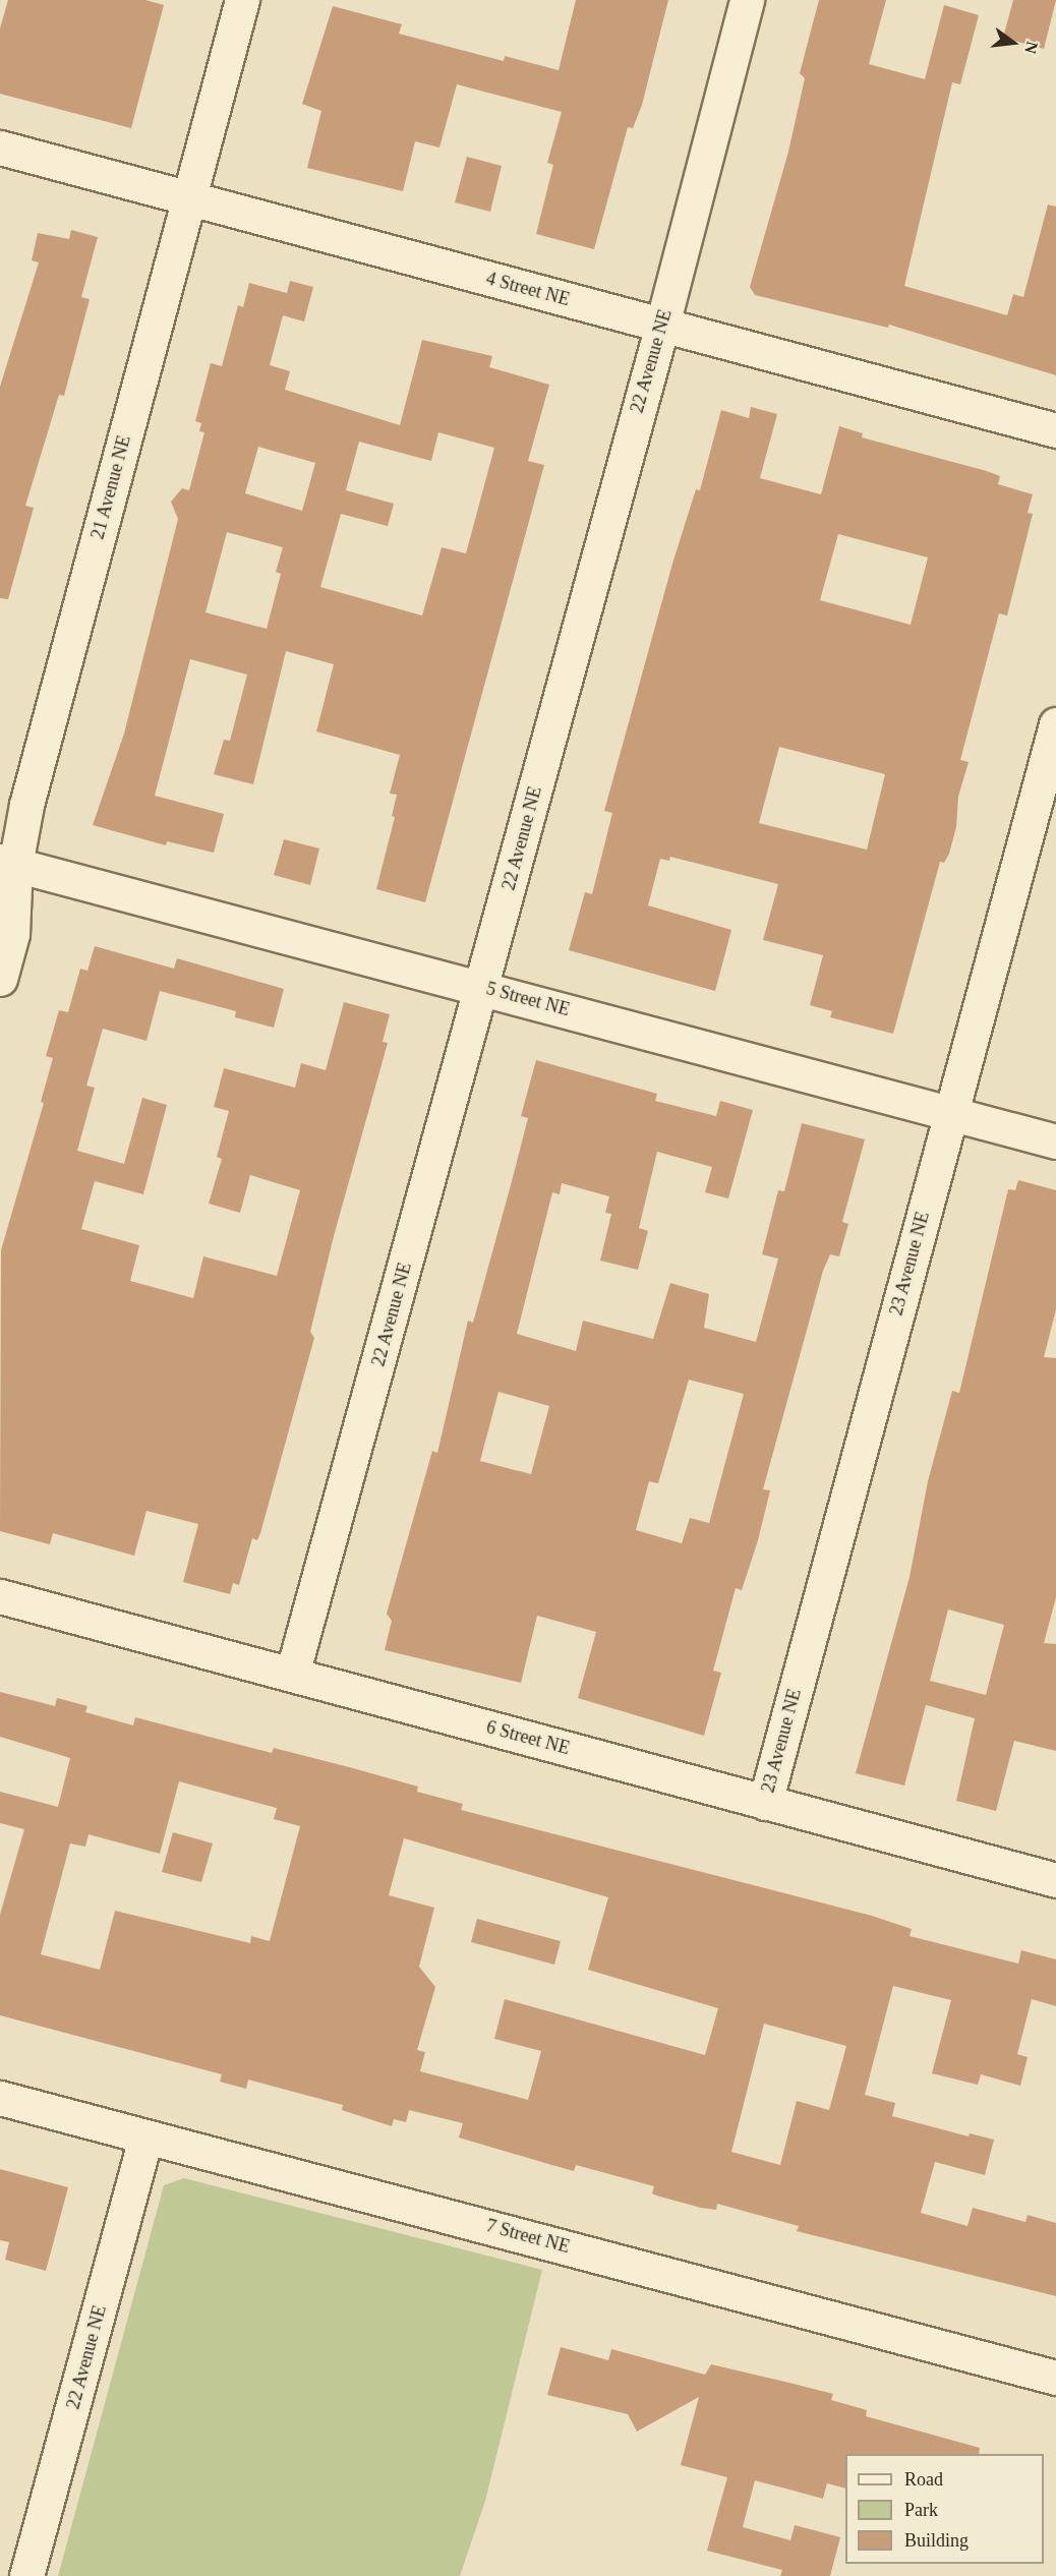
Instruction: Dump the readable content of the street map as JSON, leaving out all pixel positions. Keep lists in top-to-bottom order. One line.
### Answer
{"streets":{"street":["4 Street NE","22 Avenue NE","21 Avenue NE","5 Street NE","23 Avenue NE","6 Street NE","7 Street NE"]},"crossings":[["4 Street NE","22 Avenue NE"],["4 Street NE","21 Avenue NE"],["22 Avenue NE","5 Street NE"],["22 Avenue NE","6 Street NE"],["22 Avenue NE","7 Street NE"],["21 Avenue NE","5 Street NE"],["5 Street NE","23 Avenue NE"],["23 Avenue NE","6 Street NE"]],"legend":["Road","Park","Building"],"north":"right"}
